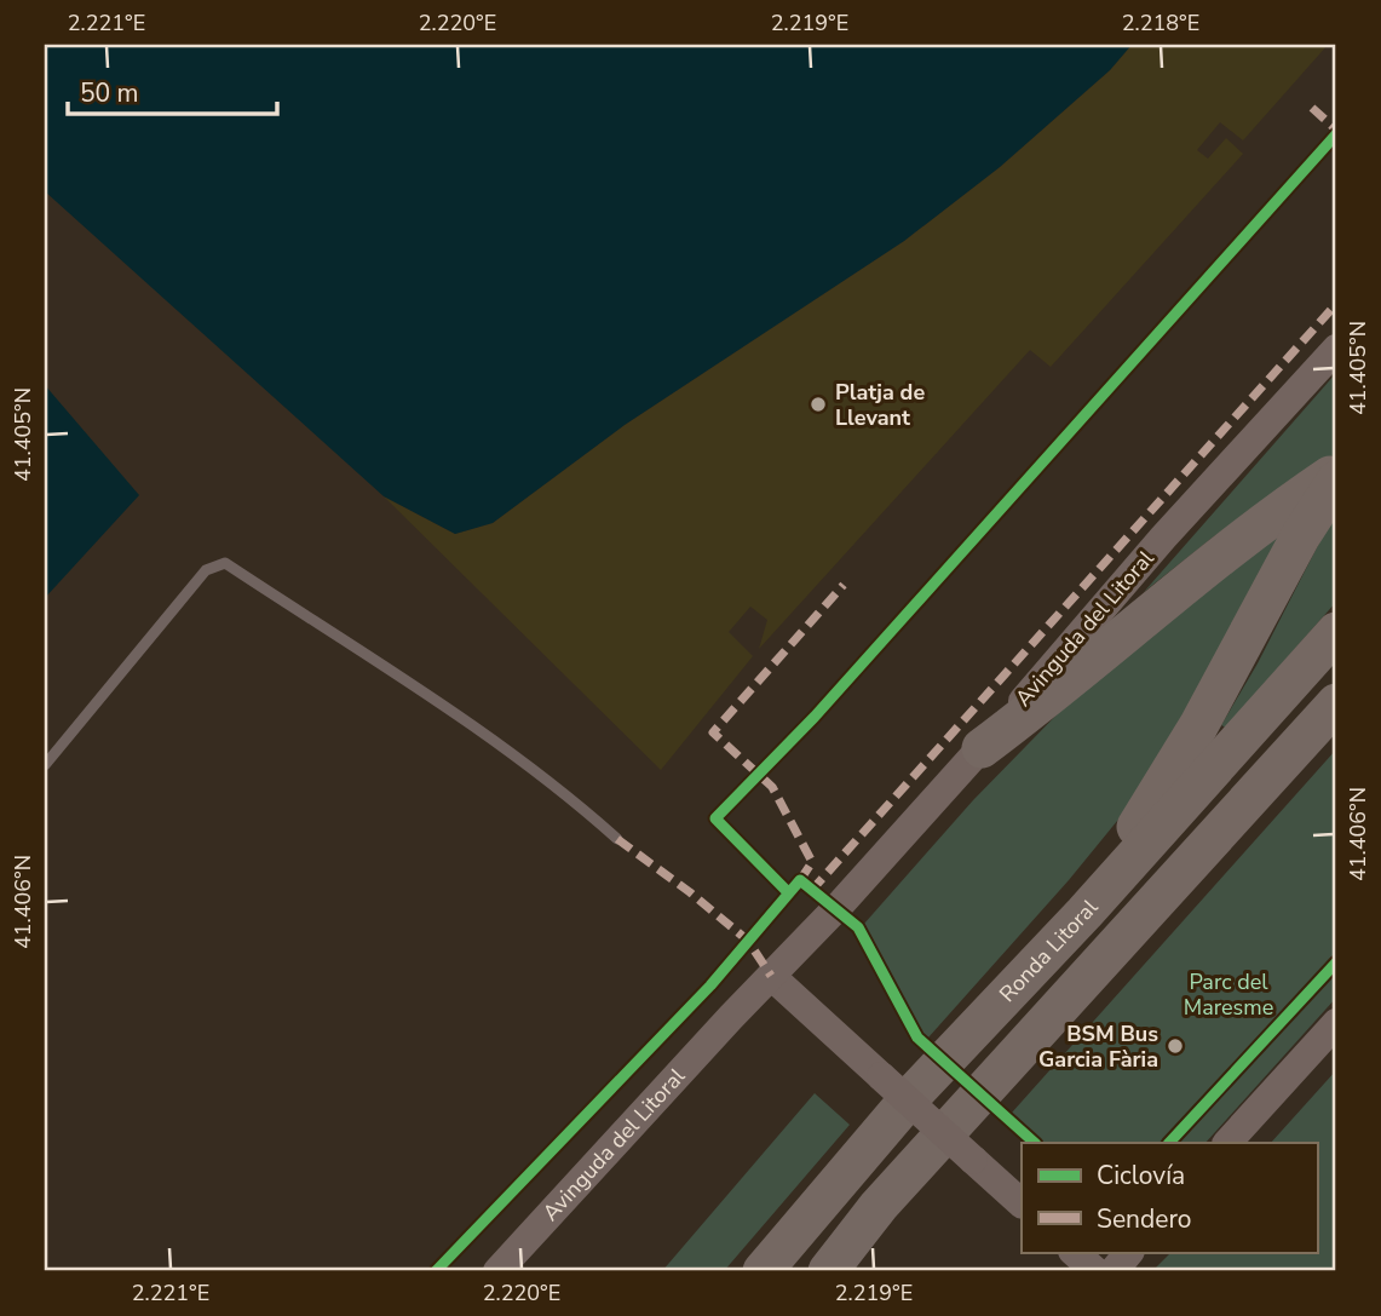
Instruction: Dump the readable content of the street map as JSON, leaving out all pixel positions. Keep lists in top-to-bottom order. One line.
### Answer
{"streets":{"highway":["Ronda Litoral"],"main road":["Avinguda del Litoral"]},"parks":["Parc del Maresme"],"places":["Platja de Llevant","BSM Bus Garcia Fària"],"legend":["Ciclovía","Sendero"],"scale_bar":"50 m","coordinates":["2.221°E","2.220°E","2.219°E","2.218°E","41.405°N","41.406°N"]}
